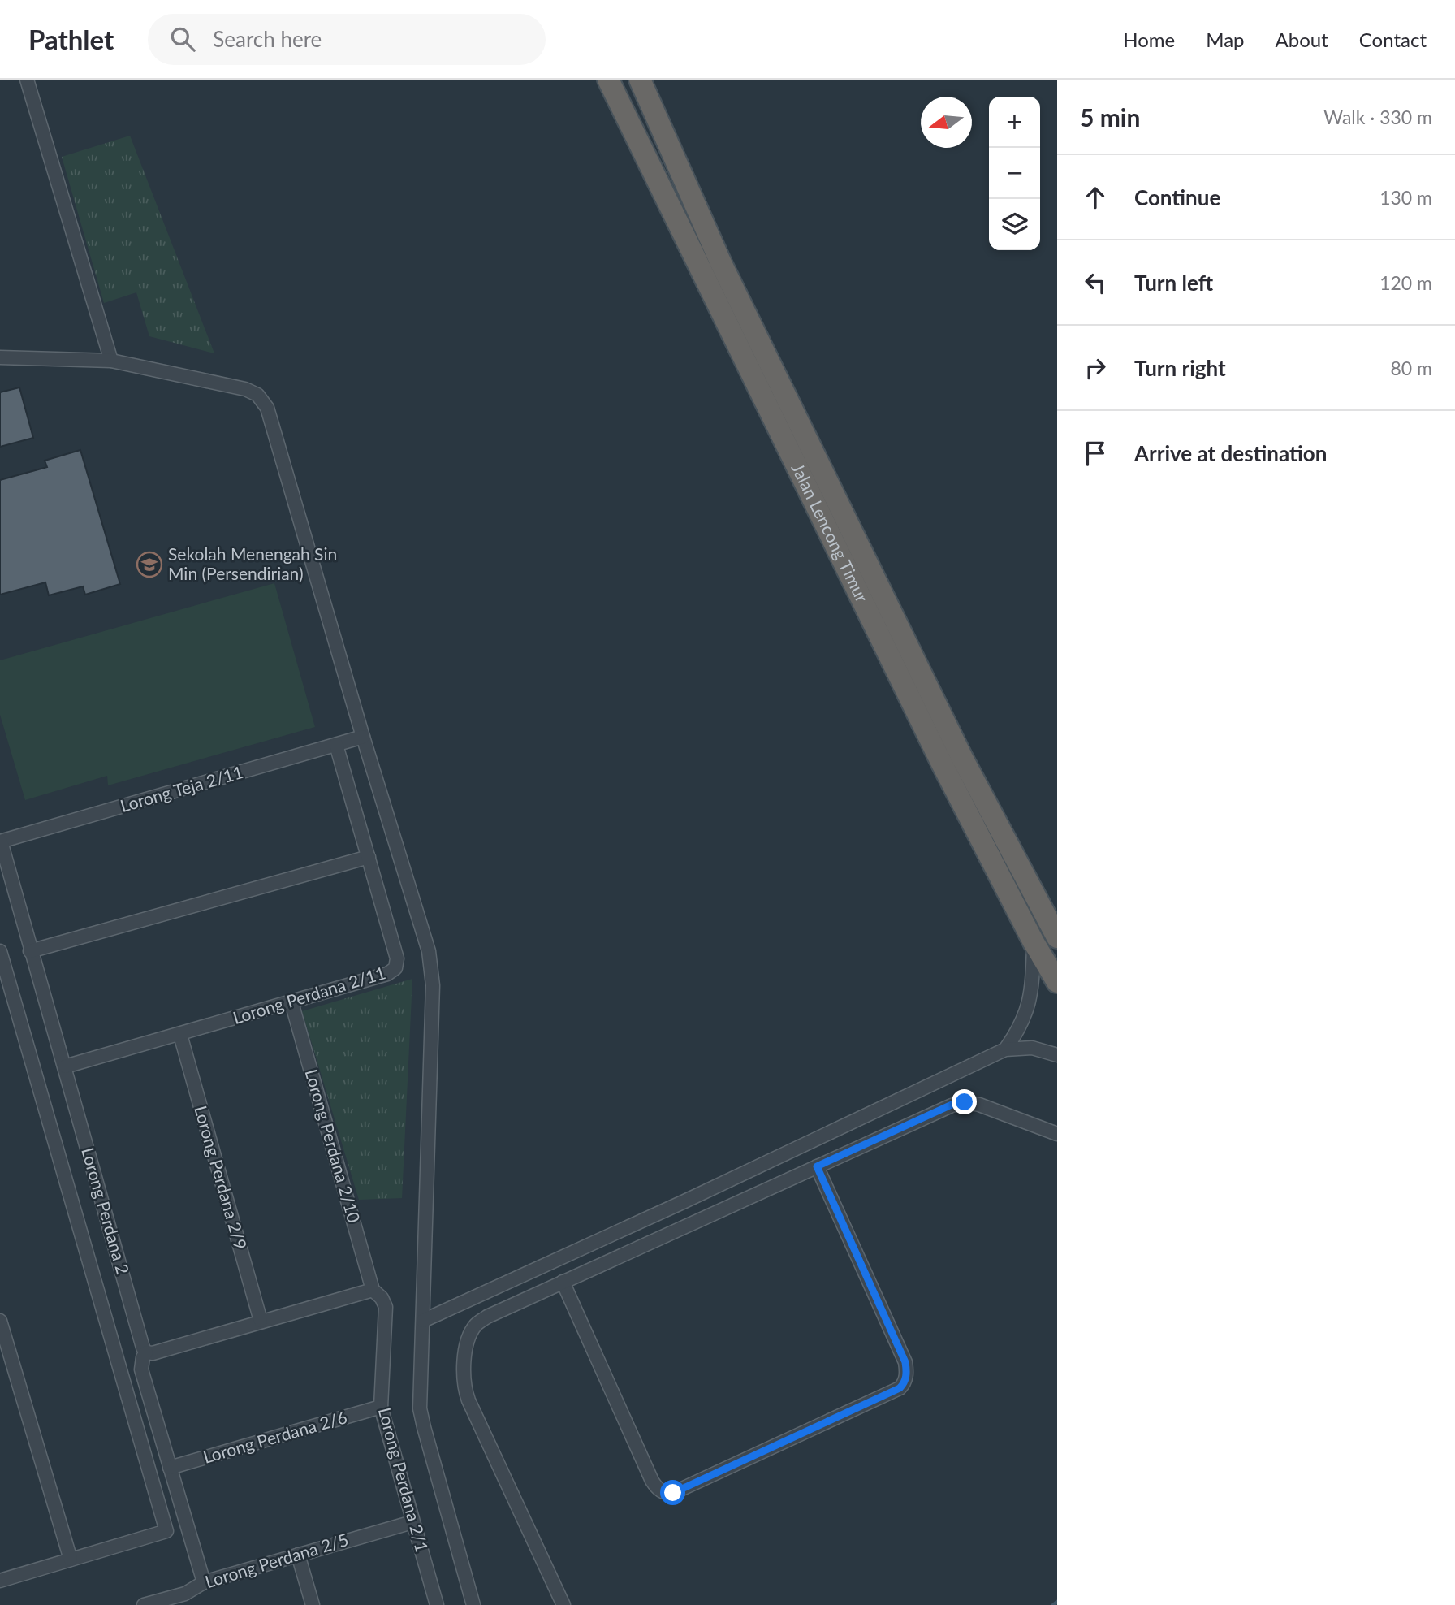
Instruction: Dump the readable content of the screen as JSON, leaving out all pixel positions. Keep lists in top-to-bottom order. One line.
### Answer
{"streets":{"highway":["Jalan Lencong Timur"],"street":["Lorong Teja 2/11","Lorong Perdana 2/11","Lorong Perdana 2/10","Lorong Perdana 2/9","Lorong Perdana 2","Lorong Perdana 2/6","Lorong Perdana 2/1","Lorong Perdana 2/5"]},"crossings":[["Lorong Teja 2/11","Lorong Perdana 2/11"],["Lorong Teja 2/11","Lorong Perdana 2"],["Lorong Perdana 2/11","Lorong Perdana 2/10"],["Lorong Perdana 2/11","Lorong Perdana 2/9"],["Lorong Perdana 2/11","Lorong Perdana 2"],["Lorong Perdana 2/10","Lorong Perdana 2/1"],["Lorong Perdana 2/6","Lorong Perdana 2/1"],["Lorong Perdana 2/1","Lorong Perdana 2/5"]],"places":{"school or university":["Sekolah Menengah Sin Min (Persendirian)"]},"north":"left","page":{"header":"Pathlet","search":"Search here","nav":["Home","Map","About","Contact"],"heading":["5 min","Walk · 330 m"],"map_buttons":["+","−"],"list":[["Continue","130 m"],["Turn left","120 m"],["Turn right","80 m"],"Arrive at destination"]}}
